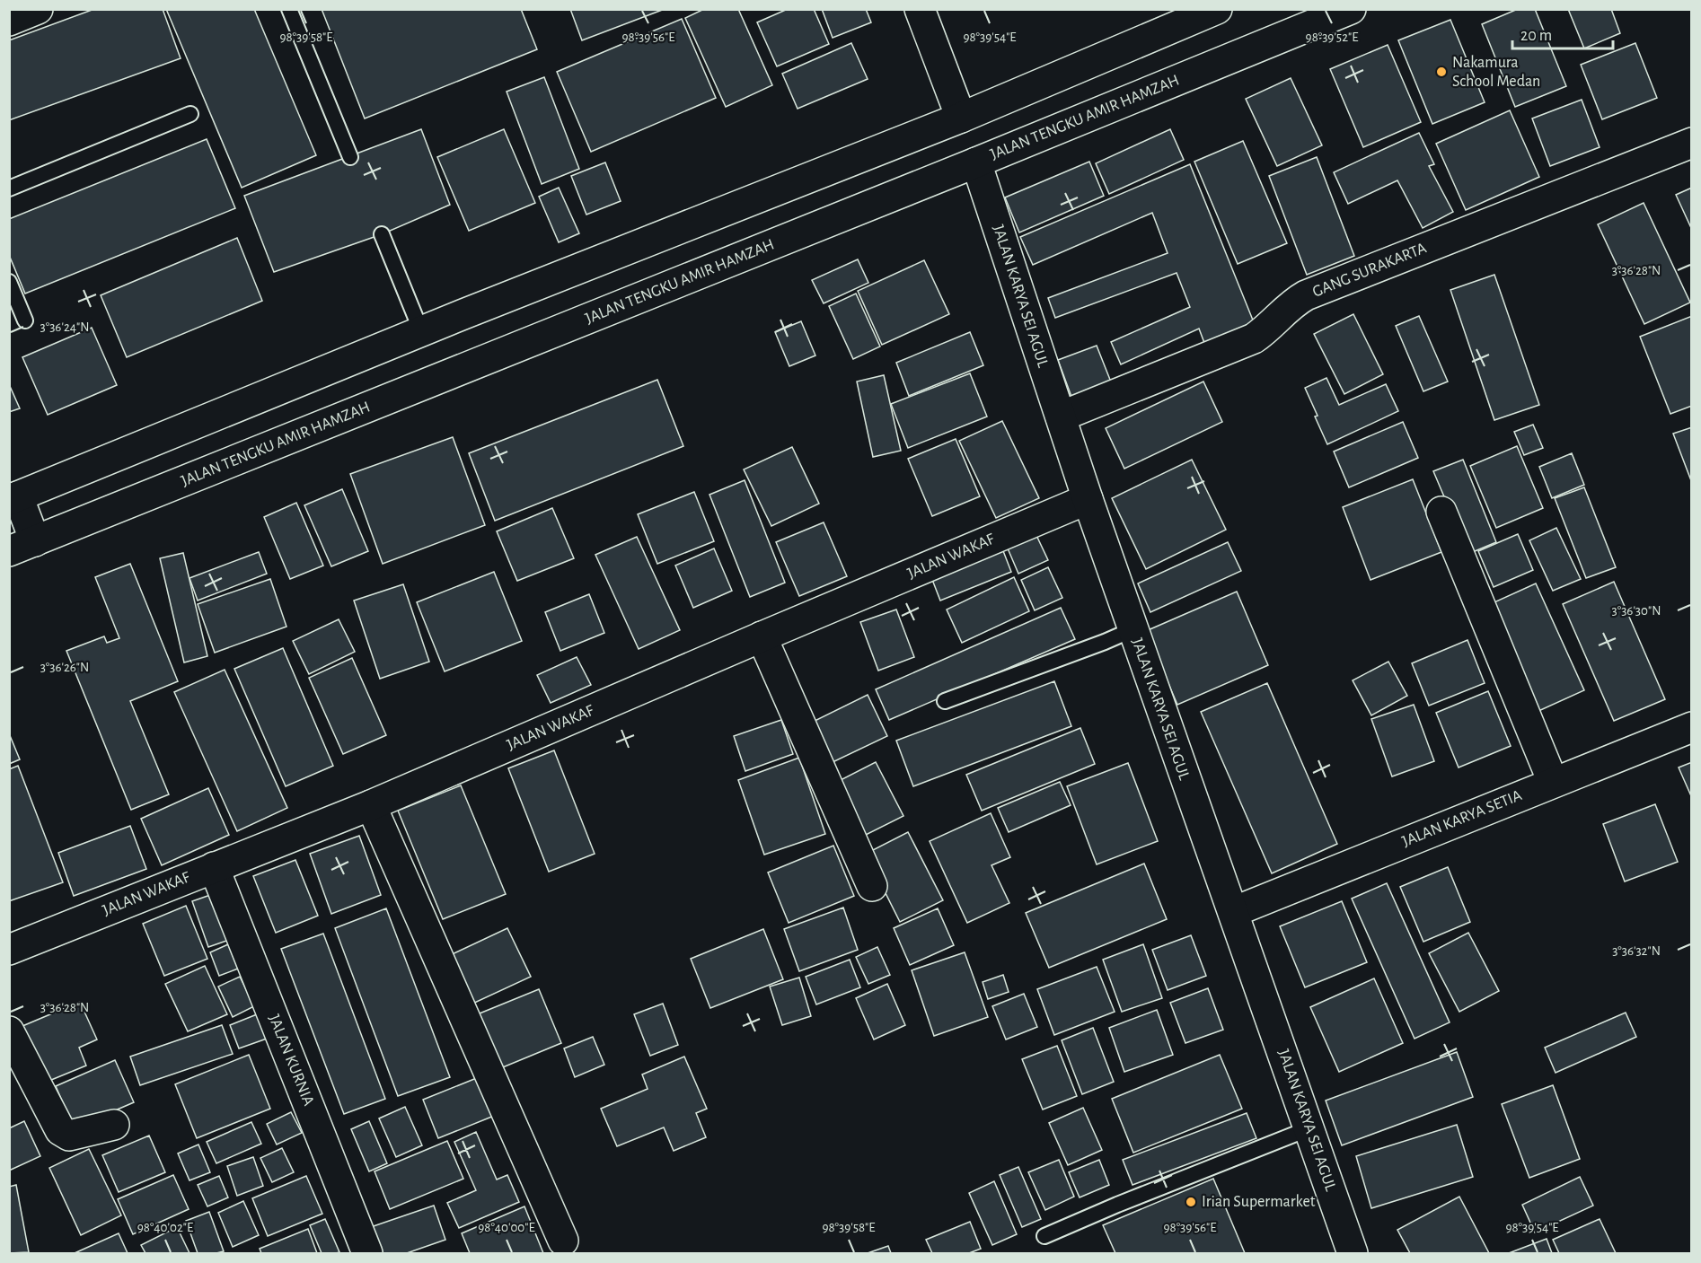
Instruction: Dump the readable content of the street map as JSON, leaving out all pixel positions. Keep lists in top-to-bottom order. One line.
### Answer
{"streets":{"street":["JALAN TENGKU AMIR HAMZAH","GANG SURAKARTA","JALAN KARYA SEI AGUL","JALAN WAKAF","JALAN KARYA SETIA","JALAN KURNIA"]},"crossings":[["JALAN TENGKU AMIR HAMZAH","JALAN KARYA SEI AGUL"],["GANG SURAKARTA","JALAN KARYA SEI AGUL"],["JALAN KARYA SEI AGUL","JALAN WAKAF"],["JALAN KARYA SEI AGUL","JALAN KARYA SETIA"],["JALAN WAKAF","JALAN KURNIA"]],"places":["Nakamura School Medan","Irian Supermarket"],"scale_bar":"20 m","coordinates":["98°39'58\"E","98°39'56\"E","98°39'54\"E","98°39'52\"E","3°36'28\"N","3°36'24\"N","3°36'30\"N","3°36'26\"N","3°36'32\"N","98°40'02\"E","98°40'00\"E"]}
